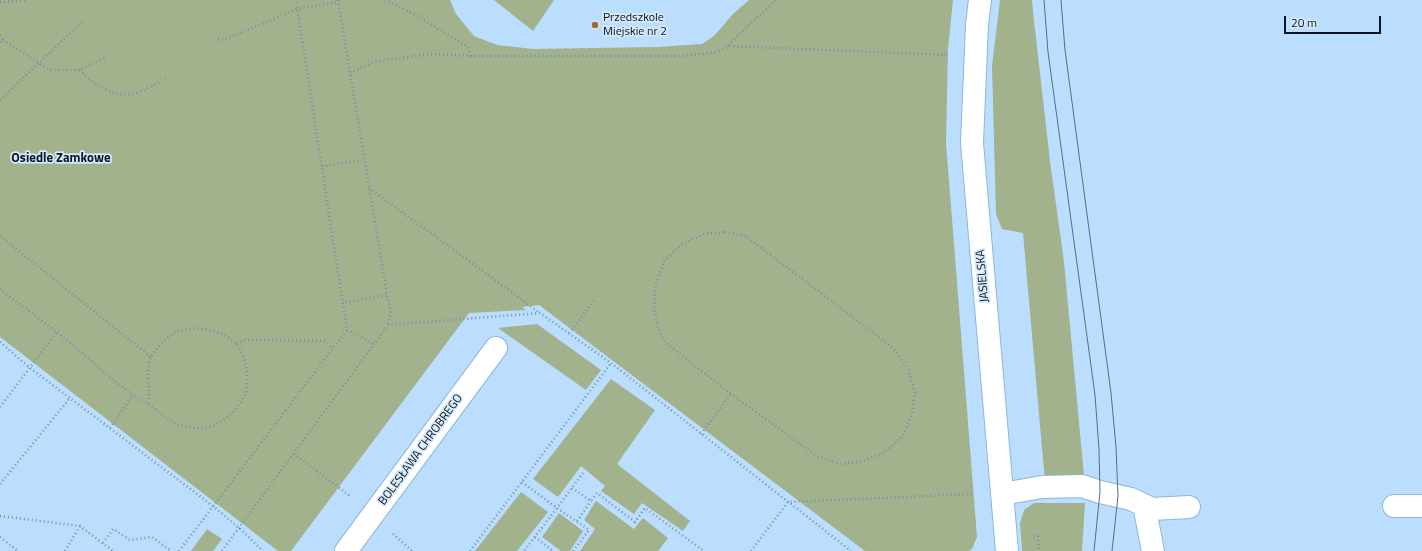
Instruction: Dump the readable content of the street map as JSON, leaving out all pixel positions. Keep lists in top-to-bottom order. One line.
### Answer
{"streets":{"street":["JASIELSKA","BOLESŁAWA CHROBREGO"]},"districts":["Osiedle Zamkowe"],"places":["Przedszkole Miejskie nr 2"],"scale_bar":"20 m"}
